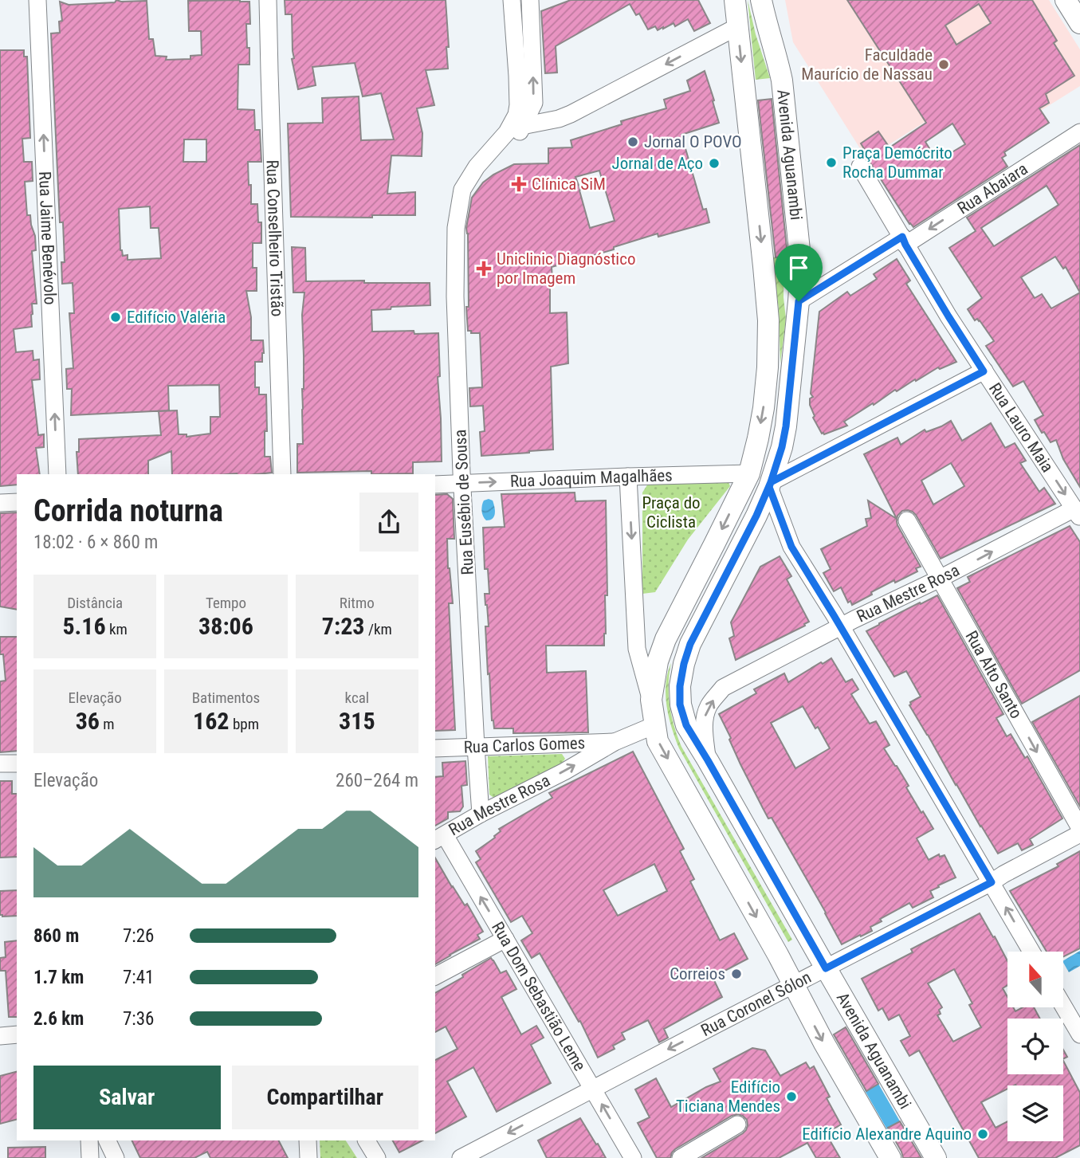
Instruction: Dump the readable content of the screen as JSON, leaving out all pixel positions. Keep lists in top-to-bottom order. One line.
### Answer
{"streets":{"main road":["Avenida Aguanambi"],"street":["Rua Abaiara","Rua Jaime Benévolo","Rua Conselheiro Tristão","Rua Lauro Maia","Rua Joaquim Magalhães","Rua Eusébio de Sousa","Rua Mestre Rosa","Rua Alto Santo","Rua Carlos Gomes","Rua Dom Sebastião Leme","Rua Coronel Sólon"]},"crossings":[["Avenida Aguanambi","Rua Abaiara"],["Avenida Aguanambi","Rua Mestre Rosa"],["Avenida Aguanambi","Rua Coronel Sólon"],["Rua Abaiara","Rua Lauro Maia"],["Rua Lauro Maia","Rua Mestre Rosa"],["Rua Joaquim Magalhães","Rua Eusébio de Sousa"],["Rua Eusébio de Sousa","Rua Mestre Rosa"],["Rua Eusébio de Sousa","Rua Carlos Gomes"],["Rua Mestre Rosa","Rua Alto Santo"],["Rua Mestre Rosa","Rua Carlos Gomes"],["Rua Mestre Rosa","Rua Dom Sebastião Leme"],["Rua Dom Sebastião Leme","Rua Coronel Sólon"]],"one_way":["Rua Abaiara","Rua Jaime Benévolo","Rua Lauro Maia","Rua Joaquim Magalhães","Rua Mestre Rosa","Rua Dom Sebastião Leme","Rua Coronel Sólon"],"parks":["Praça do Ciclista"],"places":{"other":["Faculdade Maurício de Nassau","Jornal O POVO","Praça Demócrito Rocha Dummar","Jornal de Aço","Edifício Valéria","Correios","Edifício Ticiana Mendes","Edifício Alexandre Aquino"],"health":["Clínica SiM","Uniclinic Diagnóstico por Imagem"]},"north":"top","page":{"heading":["Corrida noturna","18:02 · 6 × 860 m"],"stats":[["Distância","5.16 km"],["Tempo","38:06"],["Ritmo","7:23 /km"],["Elevação","36 m"],["Batimentos","162 bpm"],["kcal","315"]],"chart":["Elevação","260–264 m"],"list":[{"name":"860 m","note":"7:26"},{"name":"1.7 km","note":"7:41"},{"name":"2.6 km","note":"7:36"}],"buttons":["Salvar","Compartilhar"]}}
